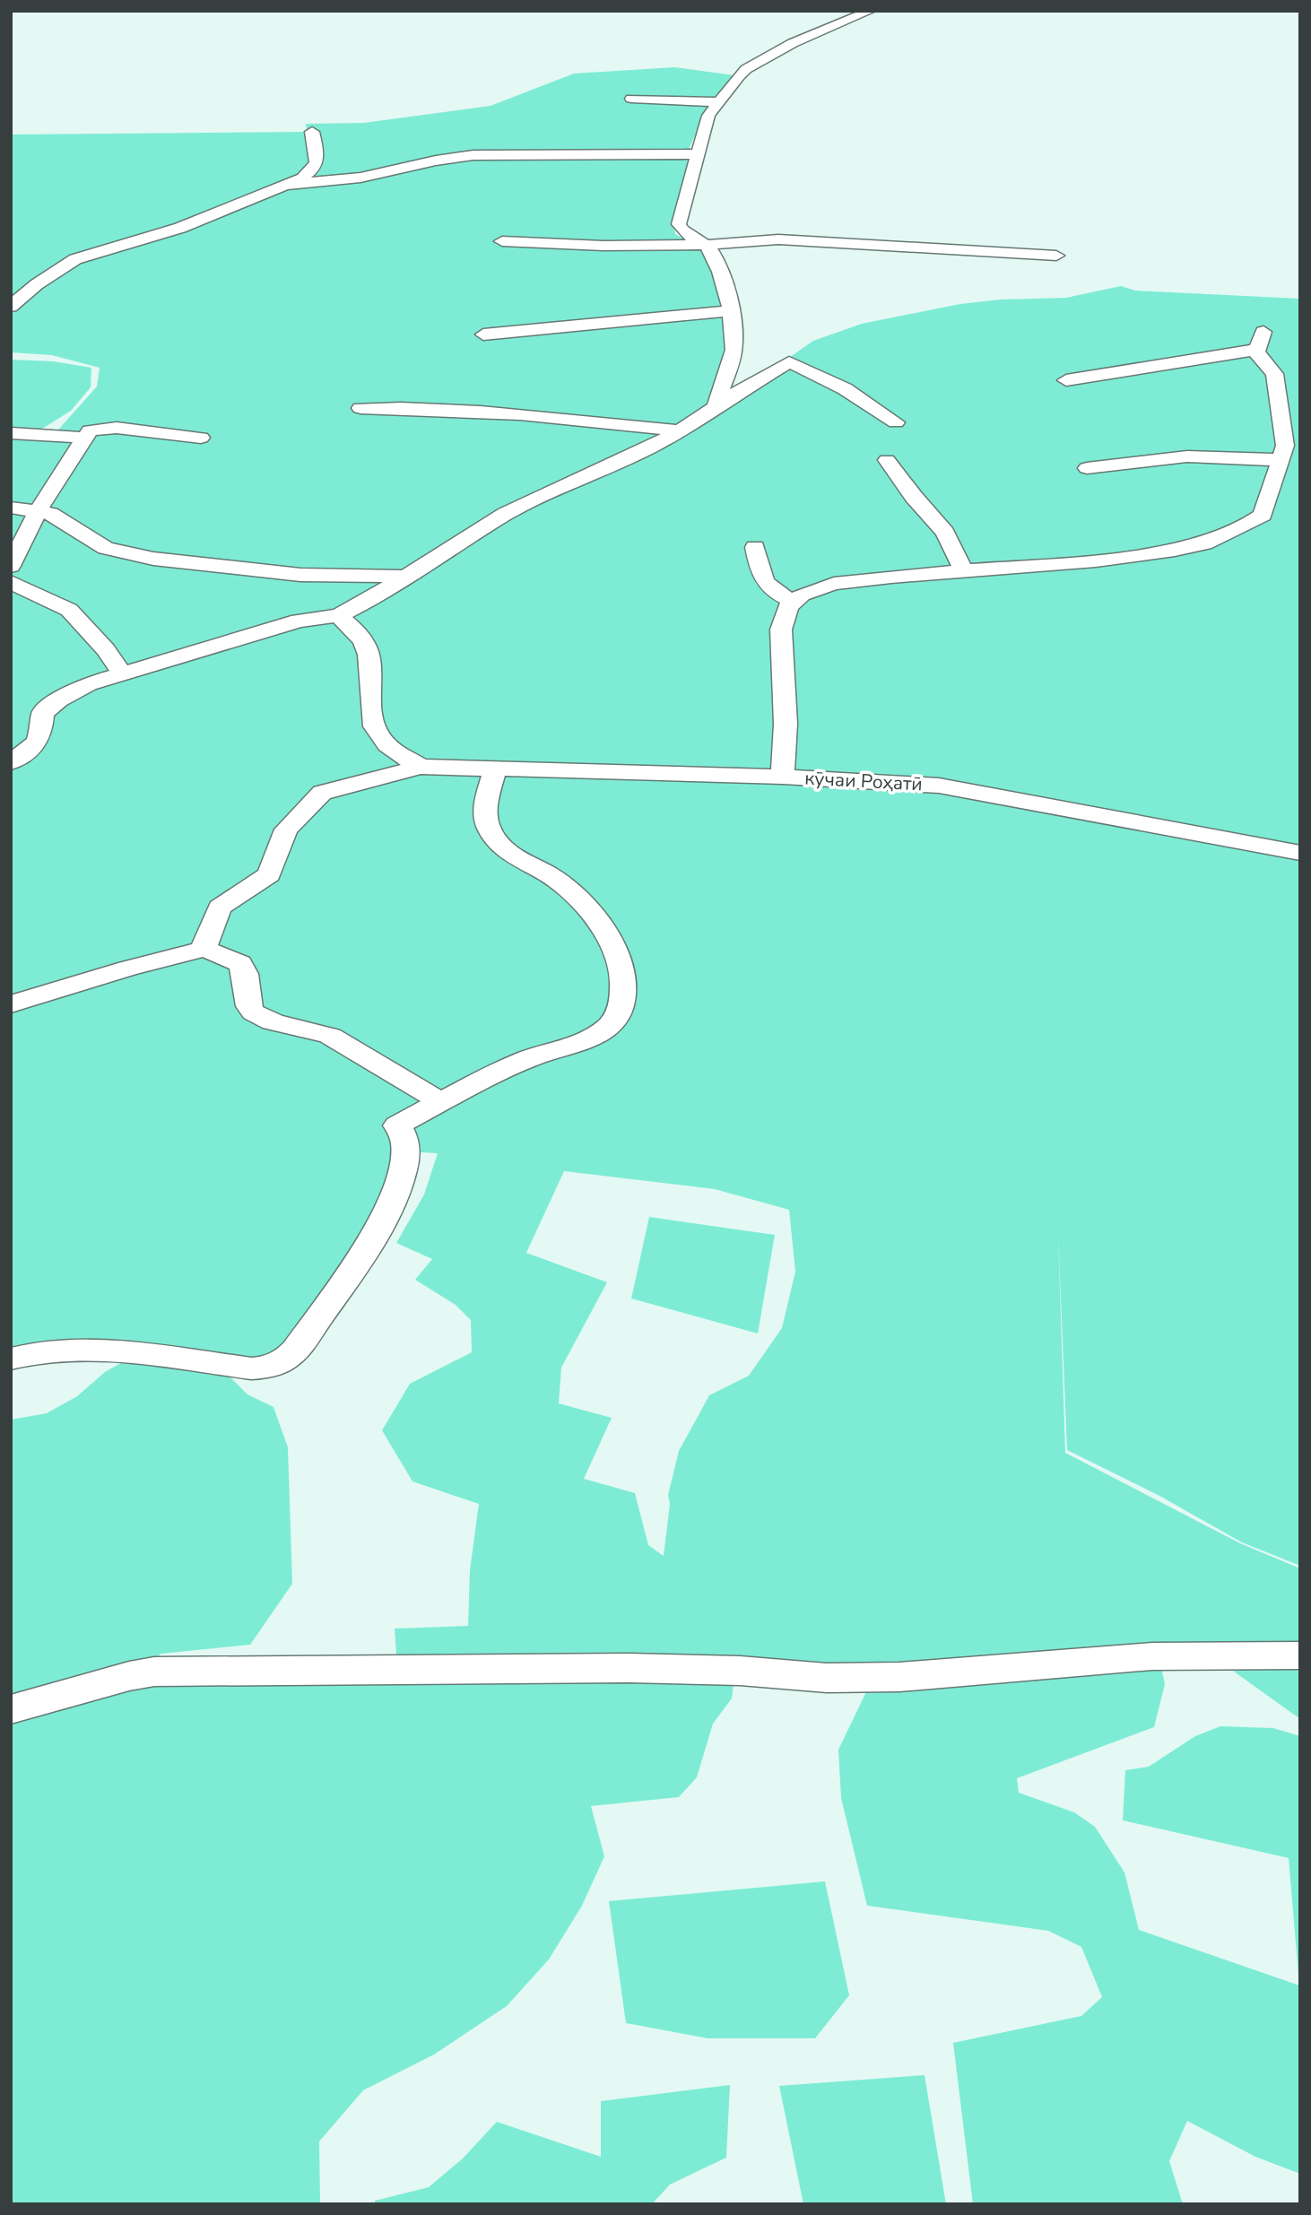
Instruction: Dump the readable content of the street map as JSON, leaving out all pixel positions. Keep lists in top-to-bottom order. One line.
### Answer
{"streets":{"street":["кӯчаи Роҳатӣ"]}}
